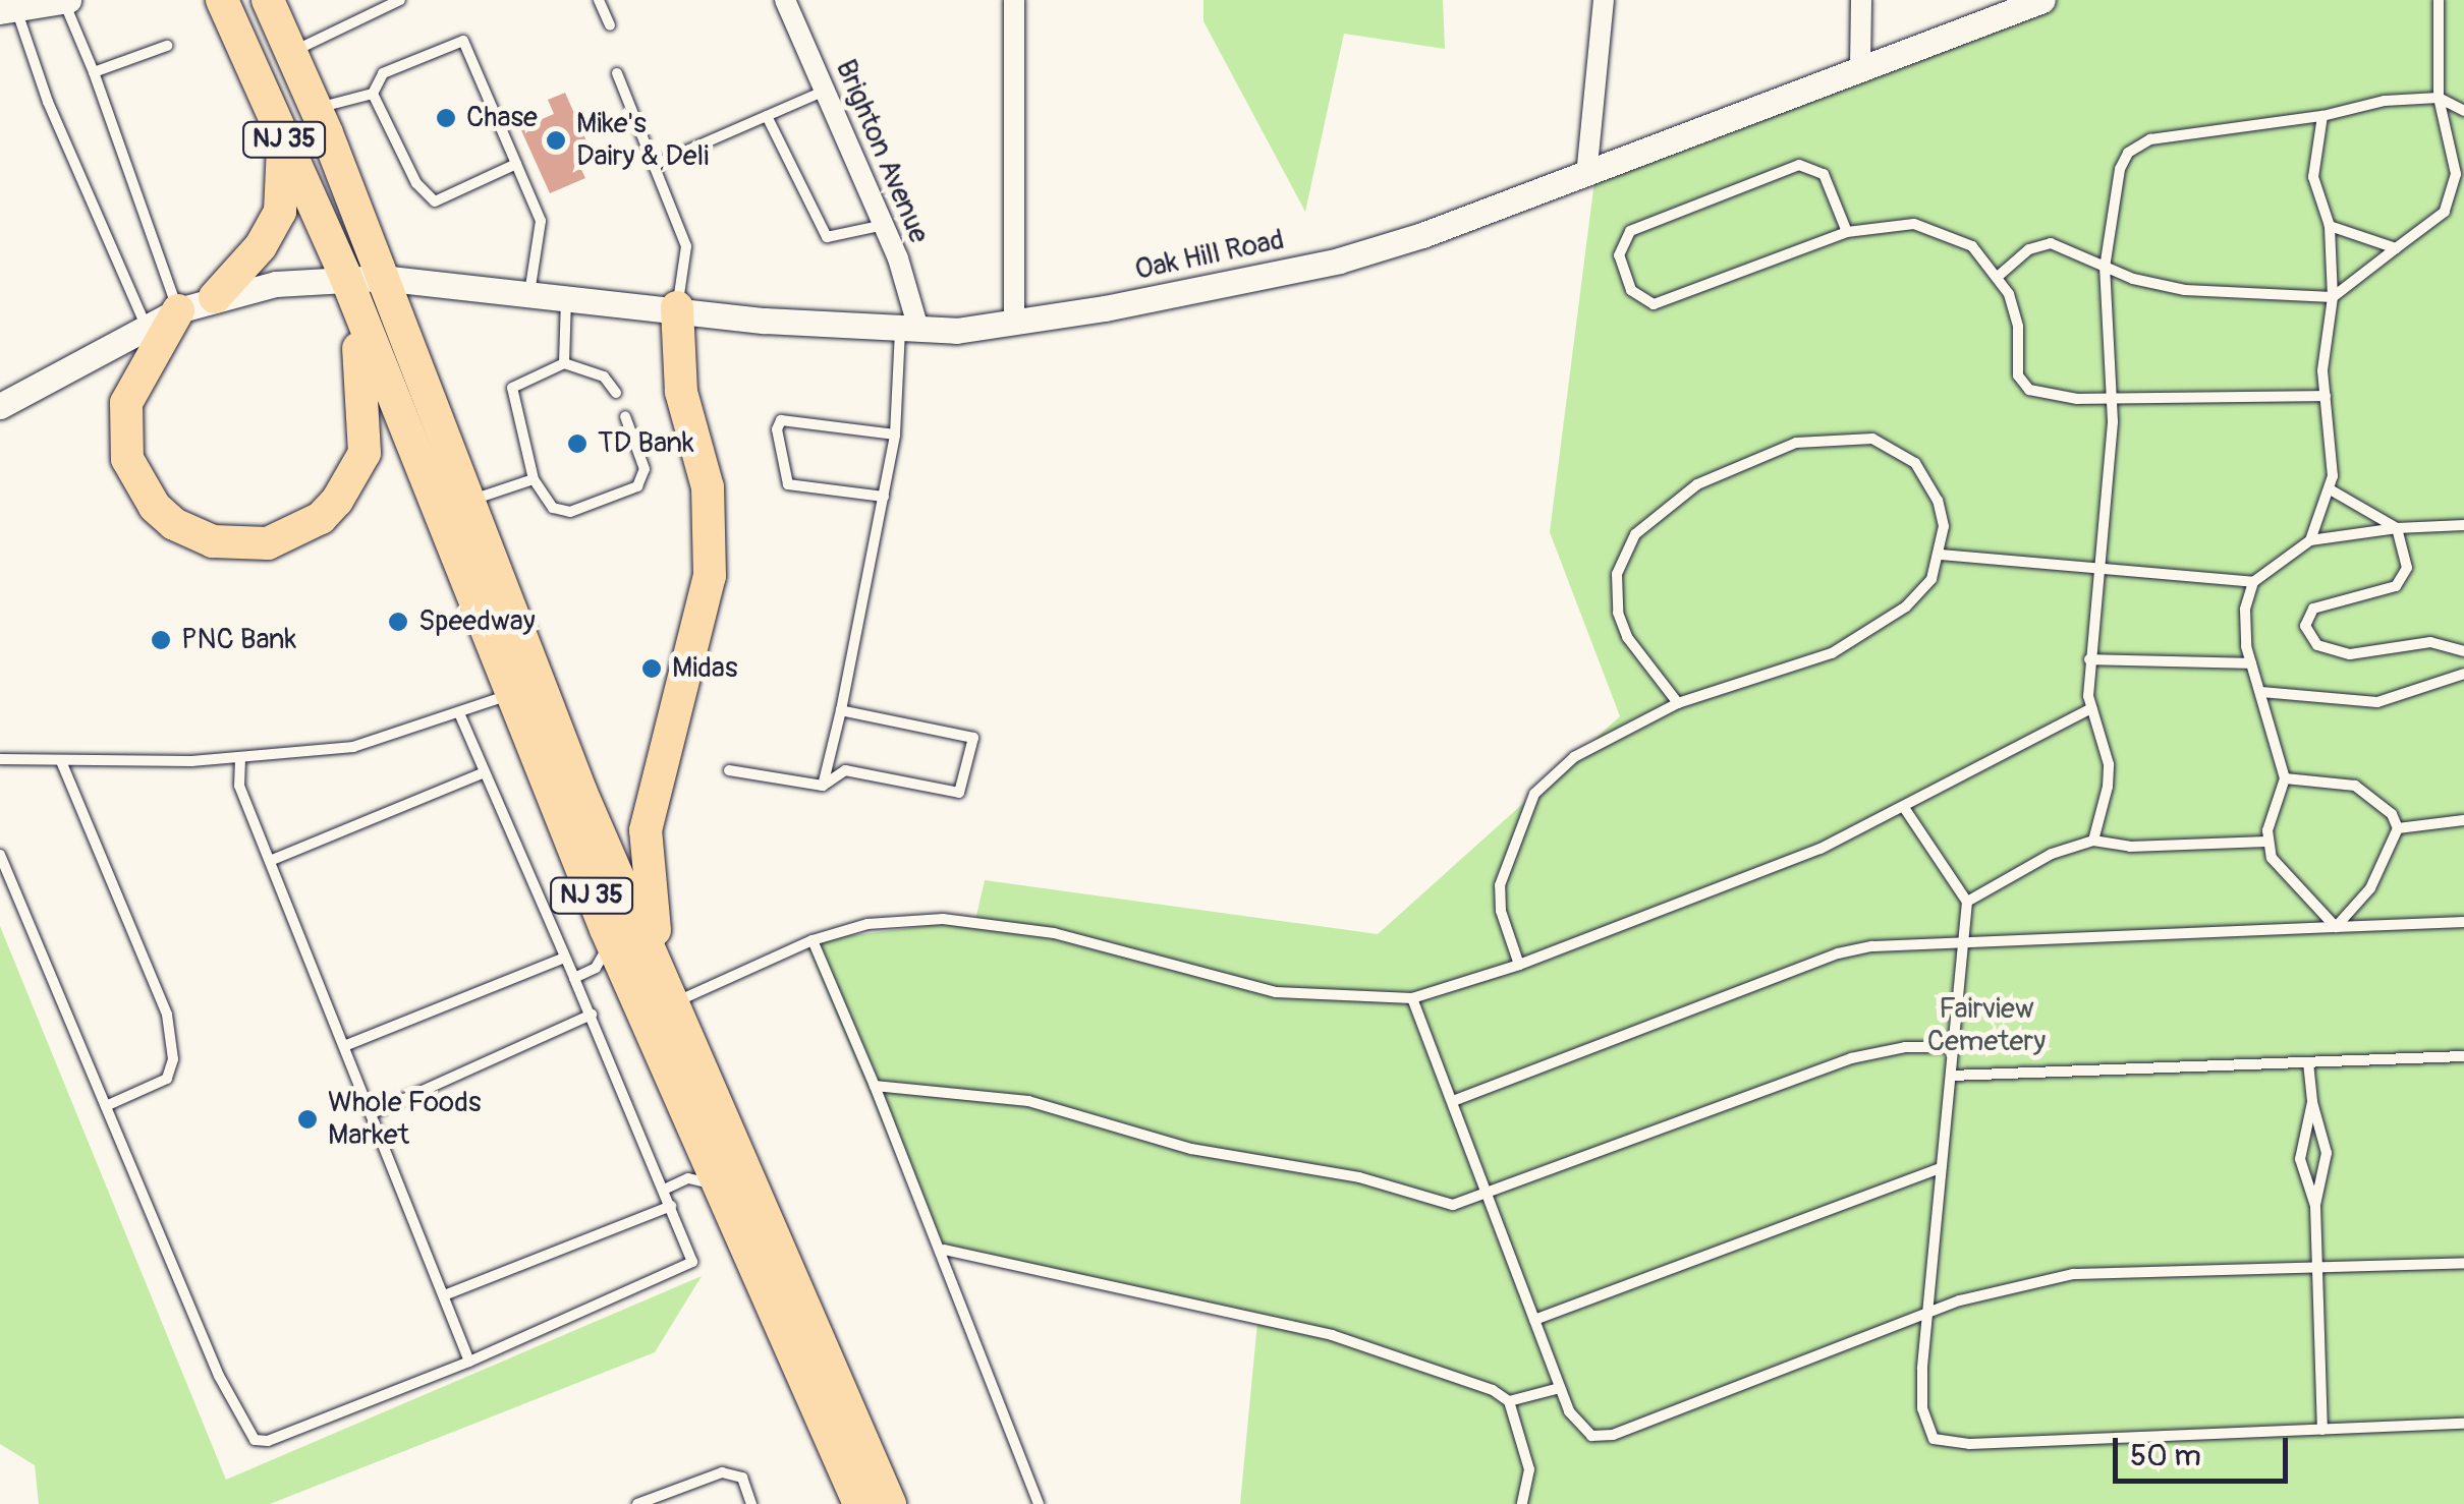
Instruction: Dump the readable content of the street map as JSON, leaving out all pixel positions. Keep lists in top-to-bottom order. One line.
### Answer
{"streets":{"highway":["NJ 35"],"street":["Brighton Avenue","Oak Hill Road"]},"crossings":[["NJ 35","Oak Hill Road"],["Brighton Avenue","Oak Hill Road"]],"parks":["Fairview Cemetery"],"places":["Chase","Mike's Dairy & Deli","TD Bank","Speedway","PNC Bank","Midas","Whole Foods Market"],"scale_bar":"50 m"}
